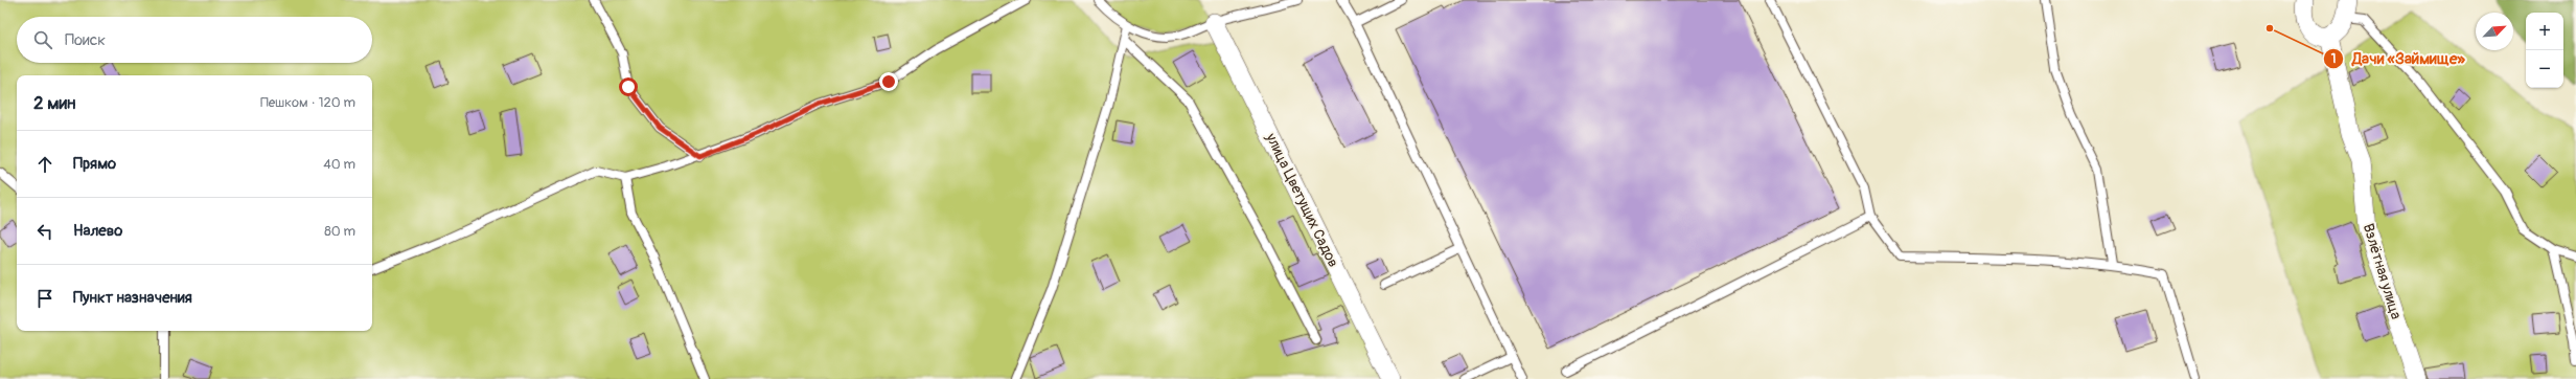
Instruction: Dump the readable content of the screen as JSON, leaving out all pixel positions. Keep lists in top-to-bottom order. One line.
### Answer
{"streets":{"street":["улица Цветущих Садов","Взлётная улица"]},"places":["Дачи «Займище»"],"north":"top right","page":{"map_buttons":["+","−"],"search":"Поиск","heading":["2 мин","Пешком · 120 m"],"list":[["Прямо","40 m"],["Налево","80 m"],"Пункт назначения"]}}
